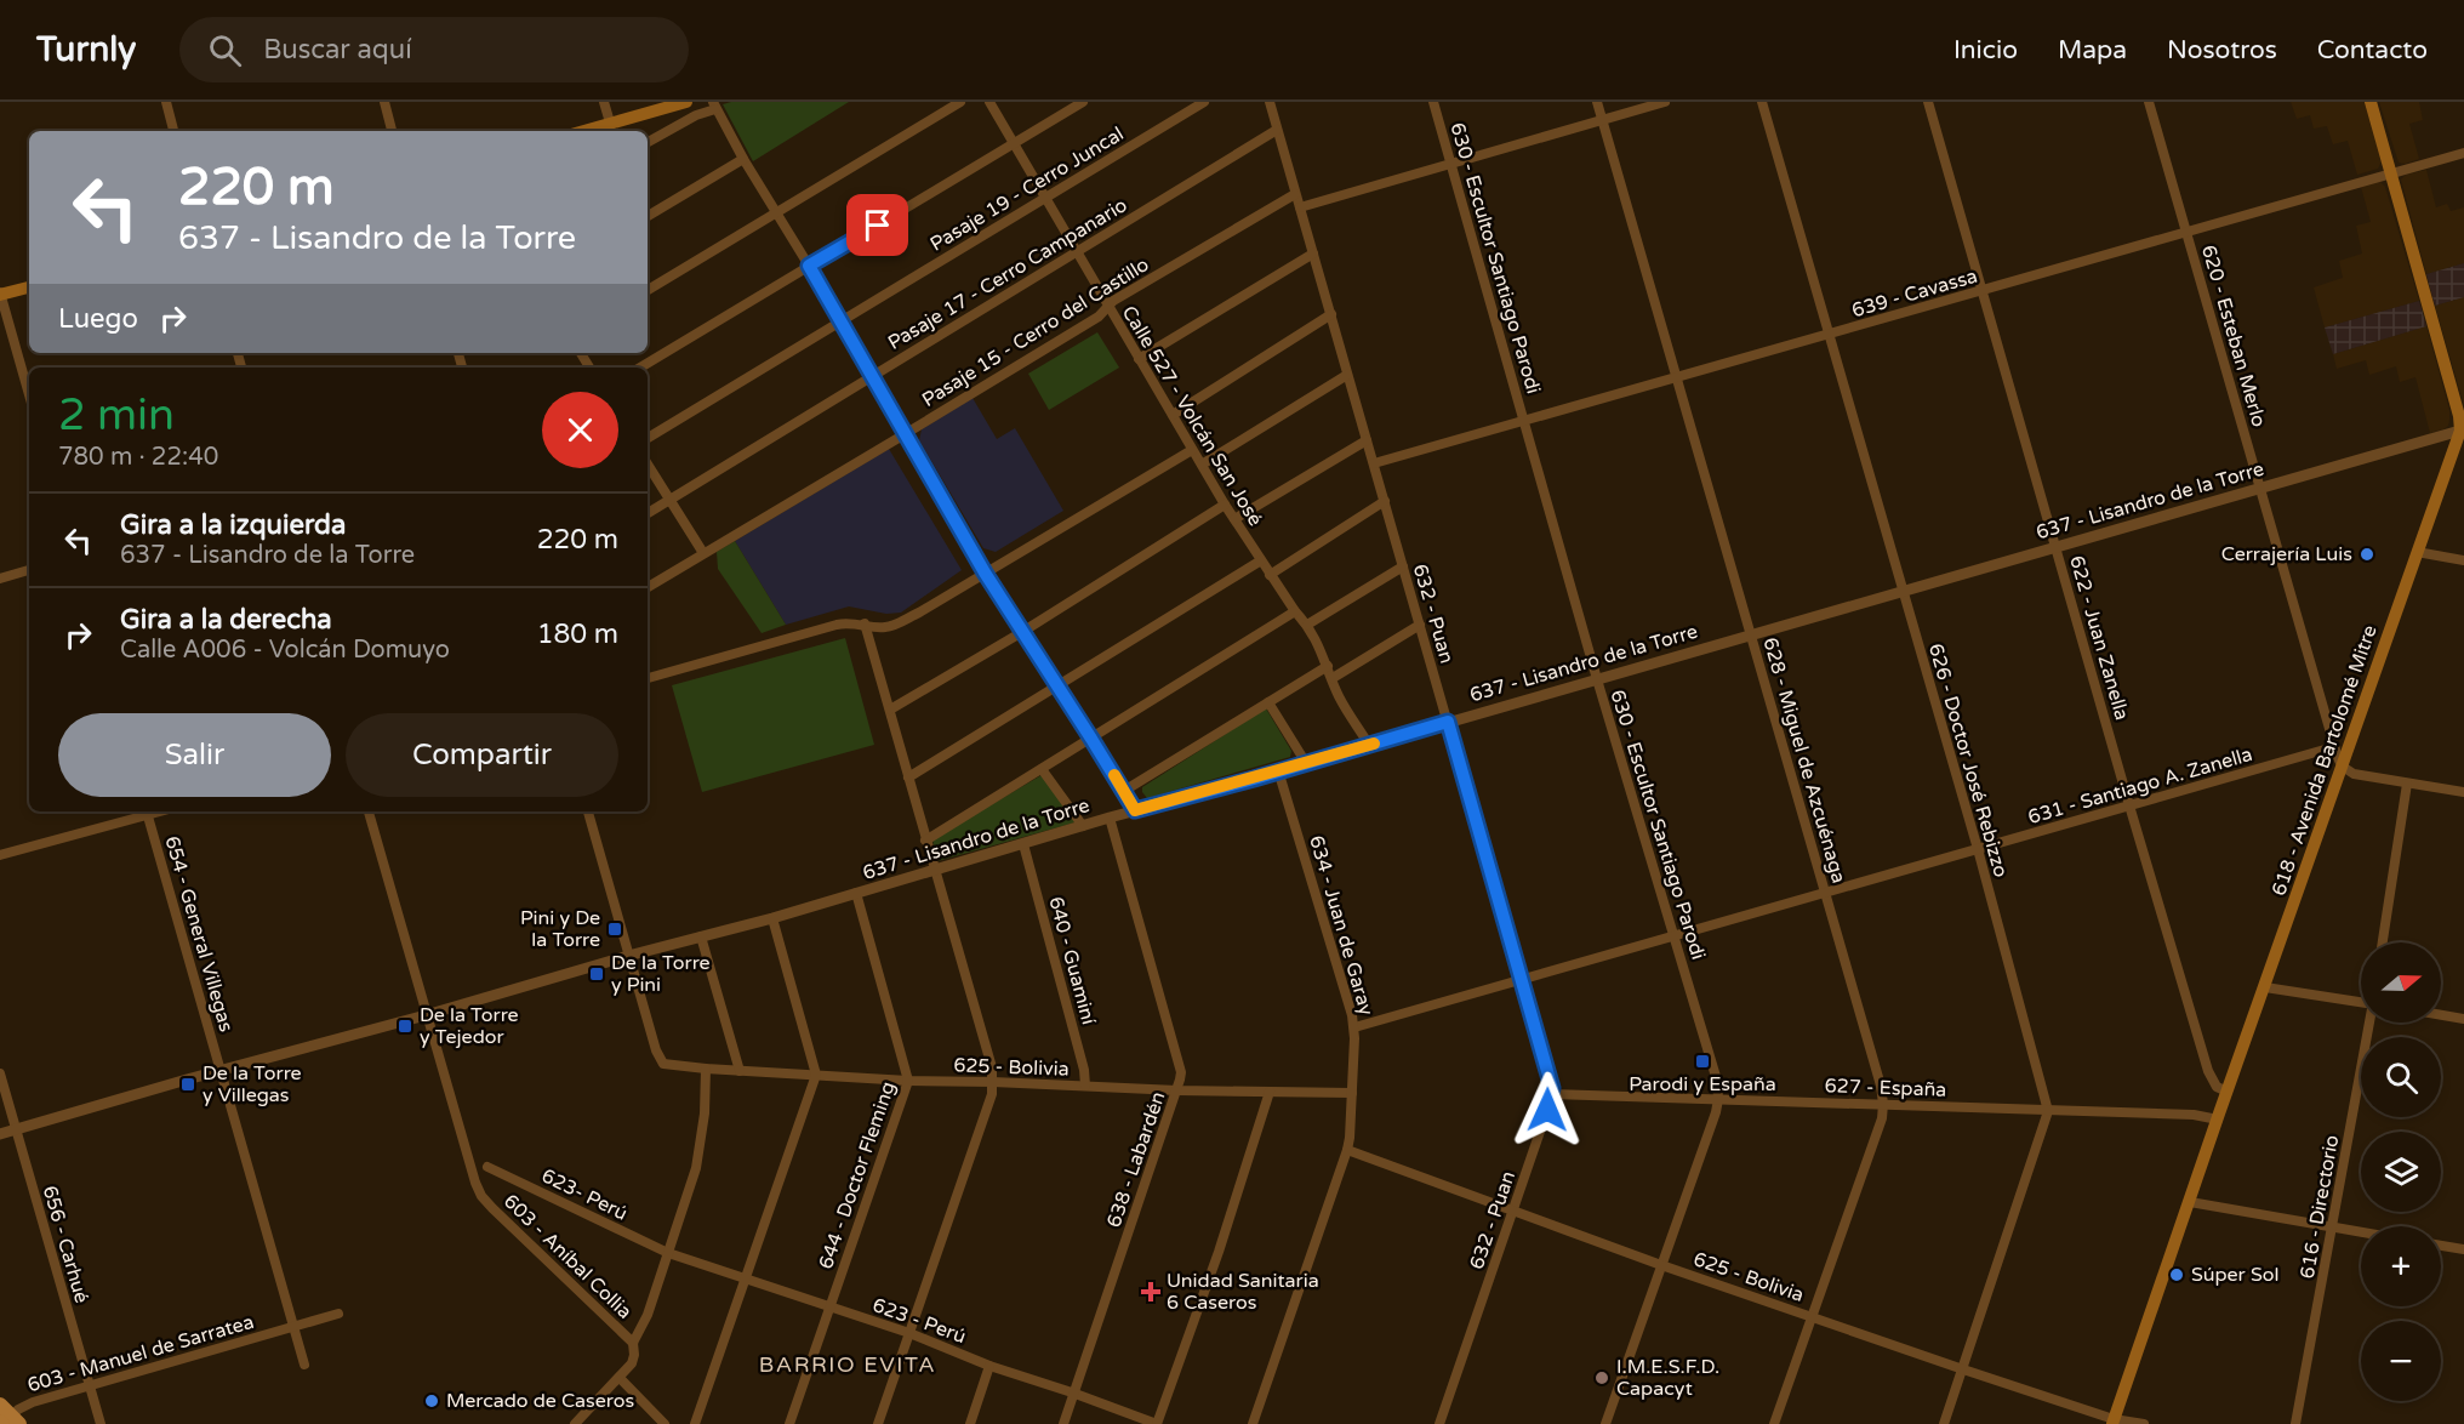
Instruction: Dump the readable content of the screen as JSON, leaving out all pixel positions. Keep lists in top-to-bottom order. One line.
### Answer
{"streets":{"main road":["618 - Avenida Bartolomé Mitre"],"street":["Pasaje 19 - Cerro Juncal","630 - Escultor Santiago Parodi","Pasaje 17 - Cerro Campanario","639 - Cavassa","Pasaje 15 - Cerro del Castillo","620 - Esteban Merlo","Calle 527 - Volcán San José","637 - Lisandro de la Torre","632 - Puan","622 - Juan Zanella","628 - Miguel de Azcuénaga","626 - Doctor José Rebizzo","631 - Santiago A. Zanella","634 - Juan de Garay","654 - General Villegas","640 - Guaminí","625 - Bolivia","627 - España","638 - Labardén","644 - Doctor Fleming","623- Perú","616 - Directorio","656 - Carhué","603 - Aníbal Collia","623 - Perú","603 - Manuel de Sarratea"]},"crossings":[["Pasaje 19 - Cerro Juncal","Calle 527 - Volcán San José"],["630 - Escultor Santiago Parodi","639 - Cavassa"],["630 - Escultor Santiago Parodi","637 - Lisandro de la Torre"],["630 - Escultor Santiago Parodi","631 - Santiago A. Zanella"],["630 - Escultor Santiago Parodi","625 - Bolivia"],["630 - Escultor Santiago Parodi","627 - España"],["Pasaje 17 - Cerro Campanario","Calle 527 - Volcán San José"],["Pasaje 17 - Cerro Campanario","632 - Puan"],["639 - Cavassa","620 - Esteban Merlo"],["639 - Cavassa","632 - Puan"],["639 - Cavassa","622 - Juan Zanella"],["639 - Cavassa","628 - Miguel de Azcuénaga"],["639 - Cavassa","626 - Doctor José Rebizzo"],["Pasaje 15 - Cerro del Castillo","Calle 527 - Volcán San José"],["Pasaje 15 - Cerro del Castillo","632 - Puan"],["620 - Esteban Merlo","637 - Lisandro de la Torre"],["620 - Esteban Merlo","631 - Santiago A. Zanella"],["Calle 527 - Volcán San José","637 - Lisandro de la Torre"],["637 - Lisandro de la Torre","632 - Puan"],["637 - Lisandro de la Torre","622 - Juan Zanella"],["637 - Lisandro de la Torre","628 - Miguel de Azcuénaga"],["637 - Lisandro de la Torre","626 - Doctor José Rebizzo"],["637 - Lisandro de la Torre","618 - Avenida Bartolomé Mitre"],["637 - Lisandro de la Torre","634 - Juan de Garay"],["637 - Lisandro de la Torre","654 - General Villegas"],["637 - Lisandro de la Torre","640 - Guaminí"],["637 - Lisandro de la Torre","625 - Bolivia"],["637 - Lisandro de la Torre","638 - Labardén"],["637 - Lisandro de la Torre","644 - Doctor Fleming"],["637 - Lisandro de la Torre","656 - Carhué"],["637 - Lisandro de la Torre","603 - Aníbal Collia"],["632 - Puan","631 - Santiago A. Zanella"],["632 - Puan","625 - Bolivia"],["632 - Puan","627 - España"],["622 - Juan Zanella","618 - Avenida Bartolomé Mitre"],["622 - Juan Zanella","631 - Santiago A. Zanella"],["628 - Miguel de Azcuénaga","631 - Santiago A. Zanella"],["628 - Miguel de Azcuénaga","625 - Bolivia"],["628 - Miguel de Azcuénaga","627 - España"],["626 - Doctor José Rebizzo","631 - Santiago A. Zanella"],["626 - Doctor José Rebizzo","627 - España"],["618 - Avenida Bartolomé Mitre","625 - Bolivia"],["618 - Avenida Bartolomé Mitre","627 - España"],["631 - Santiago A. Zanella","634 - Juan de Garay"],["634 - Juan de Garay","625 - Bolivia"],["654 - General Villegas","603 - Manuel de Sarratea"],["640 - Guaminí","625 - Bolivia"],["625 - Bolivia","638 - Labardén"],["625 - Bolivia","644 - Doctor Fleming"],["638 - Labardén","623 - Perú"],["644 - Doctor Fleming","623 - Perú"],["623- Perú","623 - Perú"],["656 - Carhué","603 - Manuel de Sarratea"]],"districts":["BARRIO EVITA"],"places":{"other":["Cerrajería Luis","Súper Sol","I.M.E.S.F.D. Capacyt","Mercado de Caseros"],"transit":["Pini y De la Torre","De la Torre y Pini","De la Torre y Tejedor","Parodi y España","De la Torre y Villegas"],"health":["Unidad Sanitaria 6 Caseros"]},"north":"right","page":{"header":"Turnly","search":"Buscar aquí","nav":["Inicio","Mapa","Nosotros","Contacto"],"turn":["220 m","637 - Lisandro de la Torre"],"then":"Luego","heading":["2 min","780 m · 22:40"],"list":[{"name":"Gira a la izquierda","note":"637 - Lisandro de la Torre","value":"220 m"},{"name":"Gira a la derecha","note":"Calle A006 - Volcán Domuyo","value":"180 m"}],"buttons":["Salir","Compartir"],"map_buttons":["+","−"]}}
